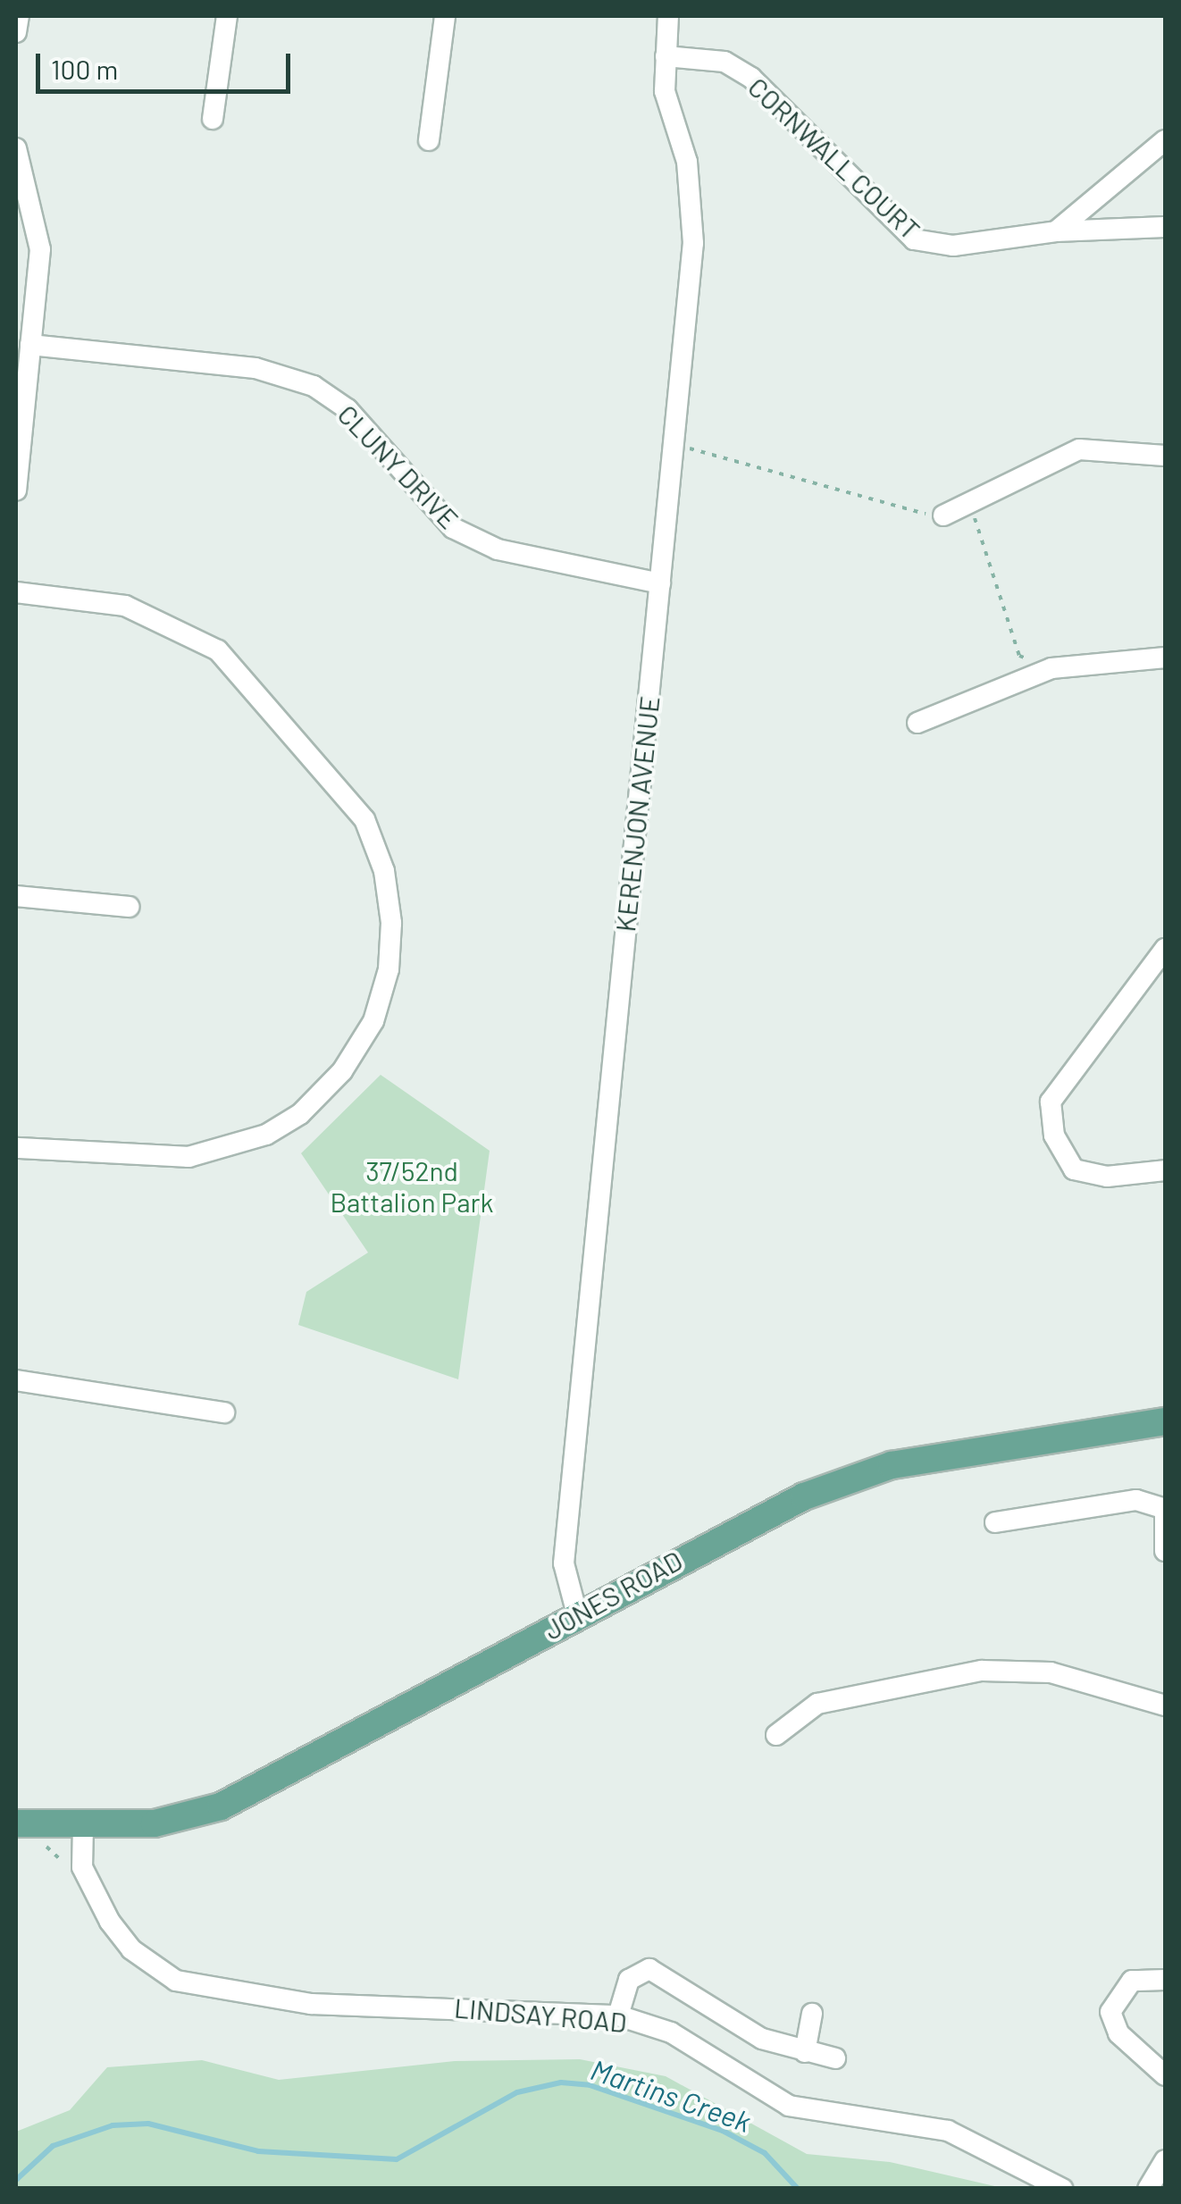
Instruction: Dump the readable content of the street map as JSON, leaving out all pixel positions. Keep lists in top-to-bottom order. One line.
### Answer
{"streets":{"main road":["JONES ROAD"],"street":["CORNWALL COURT","CLUNY DRIVE","KERENJON AVENUE","LINDSAY ROAD"]},"crossings":[["CORNWALL COURT","KERENJON AVENUE"],["CLUNY DRIVE","KERENJON AVENUE"],["KERENJON AVENUE","JONES ROAD"]],"water":["Martins Creek"],"parks":["37/52nd Battalion Park"],"scale_bar":"100 m"}
